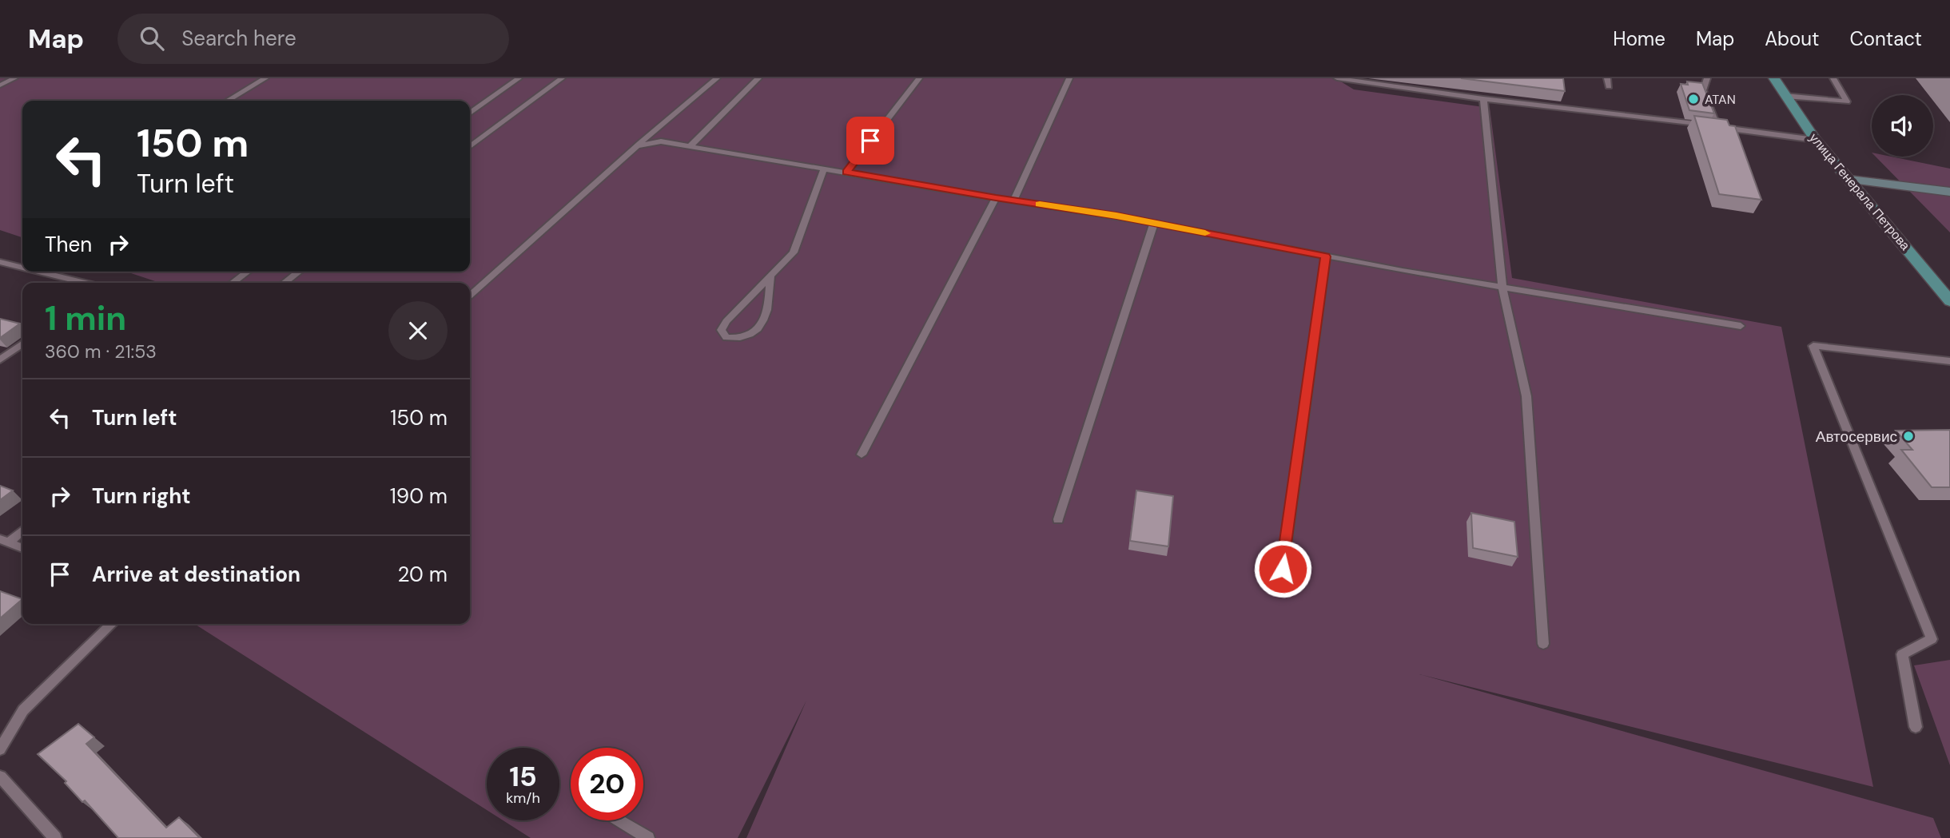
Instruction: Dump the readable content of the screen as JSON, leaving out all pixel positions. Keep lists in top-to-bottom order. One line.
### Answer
{"streets":{"main road":["улица Генерала Петрова"]},"places":["ATAN","Автосервис"],"page":{"header":"Map","search":"Search here","nav":["Home","Map","About","Contact"],"turn":["150 m","Turn left"],"then":"Then","heading":["1 min","360 m · 21:53"],"list":[{"name":"Turn left","value":"150 m"},{"name":"Turn right","value":"190 m"},{"name":"Arrive at destination","value":"20 m"}],"speed":"15 km/h","limit":"20"}}
